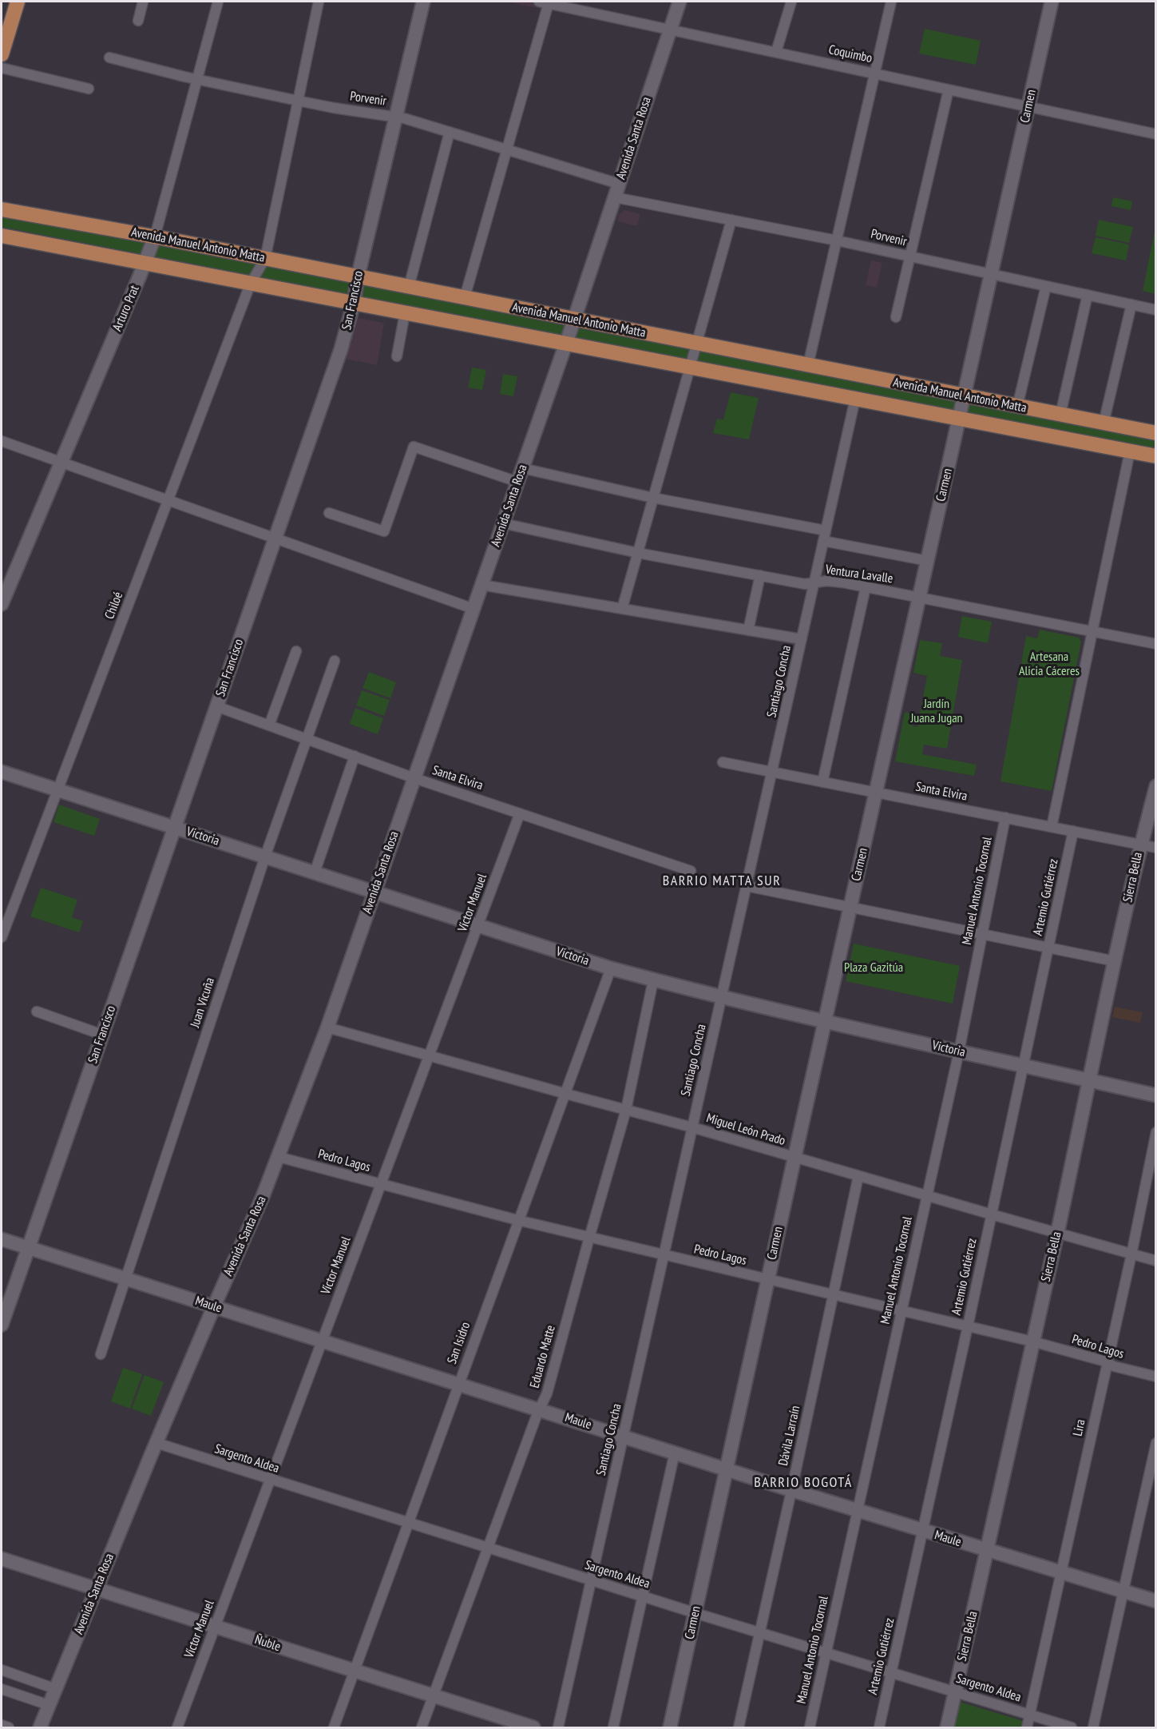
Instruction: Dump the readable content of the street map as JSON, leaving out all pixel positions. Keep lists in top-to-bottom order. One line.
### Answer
{"streets":{"main road":["Carmen","Avenida Santa Rosa","Avenida Manuel Antonio Matta","San Francisco","Arturo Prat","Victoria","Sierra Bella","Maule","Ñuble"],"street":["Coquimbo","Porvenir","Ventura Lavalle","Chiloé","Santiago Concha","Santa Elvira","Manuel Antonio Tocornal","Artemio Gutiérrez","Víctor Manuel","Juan Vicuña","Miguel León Prado","Pedro Lagos","San Isidro","Eduardo Matte","Lira","Dávila Larraín","Sargento Aldea"]},"crossings":[["Coquimbo","Carmen"],["Coquimbo","Avenida Santa Rosa"],["Porvenir","Carmen"],["Porvenir","Avenida Santa Rosa"],["Porvenir","San Francisco"],["Porvenir","Arturo Prat"],["Porvenir","Chiloé"],["Carmen","Avenida Manuel Antonio Matta"],["Carmen","Ventura Lavalle"],["Carmen","Santa Elvira"],["Carmen","Victoria"],["Carmen","Miguel León Prado"],["Carmen","Pedro Lagos"],["Carmen","Maule"],["Carmen","Sargento Aldea"],["Avenida Santa Rosa","Avenida Manuel Antonio Matta"],["Avenida Santa Rosa","Ventura Lavalle"],["Avenida Santa Rosa","Santa Elvira"],["Avenida Santa Rosa","Victoria"],["Avenida Santa Rosa","Miguel León Prado"],["Avenida Santa Rosa","Pedro Lagos"],["Avenida Santa Rosa","Maule"],["Avenida Santa Rosa","Sargento Aldea"],["Avenida Santa Rosa","Ñuble"],["Avenida Manuel Antonio Matta","San Francisco"],["Avenida Manuel Antonio Matta","Arturo Prat"],["Avenida Manuel Antonio Matta","Chiloé"],["Avenida Manuel Antonio Matta","Santiago Concha"],["San Francisco","Santa Elvira"],["San Francisco","Victoria"],["San Francisco","Maule"],["Ventura Lavalle","Santiago Concha"],["Chiloé","Victoria"],["Santiago Concha","Santa Elvira"],["Santiago Concha","Victoria"],["Santiago Concha","Miguel León Prado"],["Santiago Concha","Pedro Lagos"],["Santiago Concha","Maule"],["Santiago Concha","Sargento Aldea"],["Santa Elvira","Sierra Bella"],["Santa Elvira","Manuel Antonio Tocornal"],["Santa Elvira","Artemio Gutiérrez"],["Santa Elvira","Víctor Manuel"],["Santa Elvira","Juan Vicuña"],["Victoria","Sierra Bella"],["Victoria","Manuel Antonio Tocornal"],["Victoria","Artemio Gutiérrez"],["Victoria","Víctor Manuel"],["Victoria","Juan Vicuña"],["Victoria","San Isidro"],["Victoria","Eduardo Matte"],["Sierra Bella","Miguel León Prado"],["Sierra Bella","Pedro Lagos"],["Sierra Bella","Maule"],["Sierra Bella","Sargento Aldea"],["Manuel Antonio Tocornal","Miguel León Prado"],["Manuel Antonio Tocornal","Pedro Lagos"],["Manuel Antonio Tocornal","Maule"],["Manuel Antonio Tocornal","Sargento Aldea"],["Artemio Gutiérrez","Miguel León Prado"],["Artemio Gutiérrez","Pedro Lagos"],["Artemio Gutiérrez","Maule"],["Artemio Gutiérrez","Sargento Aldea"],["Víctor Manuel","Miguel León Prado"],["Víctor Manuel","Pedro Lagos"],["Víctor Manuel","Maule"],["Víctor Manuel","Sargento Aldea"],["Víctor Manuel","Ñuble"],["Juan Vicuña","Maule"],["Miguel León Prado","San Isidro"],["Miguel León Prado","Eduardo Matte"],["Miguel León Prado","Lira"],["Miguel León Prado","Dávila Larraín"],["Pedro Lagos","San Isidro"],["Pedro Lagos","Eduardo Matte"],["Pedro Lagos","Lira"],["Pedro Lagos","Dávila Larraín"],["Maule","San Isidro"],["Maule","Eduardo Matte"],["Maule","Lira"],["Maule","Dávila Larraín"],["San Isidro","Sargento Aldea"],["San Isidro","Ñuble"],["Eduardo Matte","Sargento Aldea"],["Eduardo Matte","Ñuble"],["Lira","Sargento Aldea"],["Dávila Larraín","Sargento Aldea"]],"districts":["BARRIO MATTA SUR","BARRIO BOGOTÁ"],"parks":["Artesana Alicia Cáceres","Jardín Juana Jugan","Plaza Gazitúa"]}
